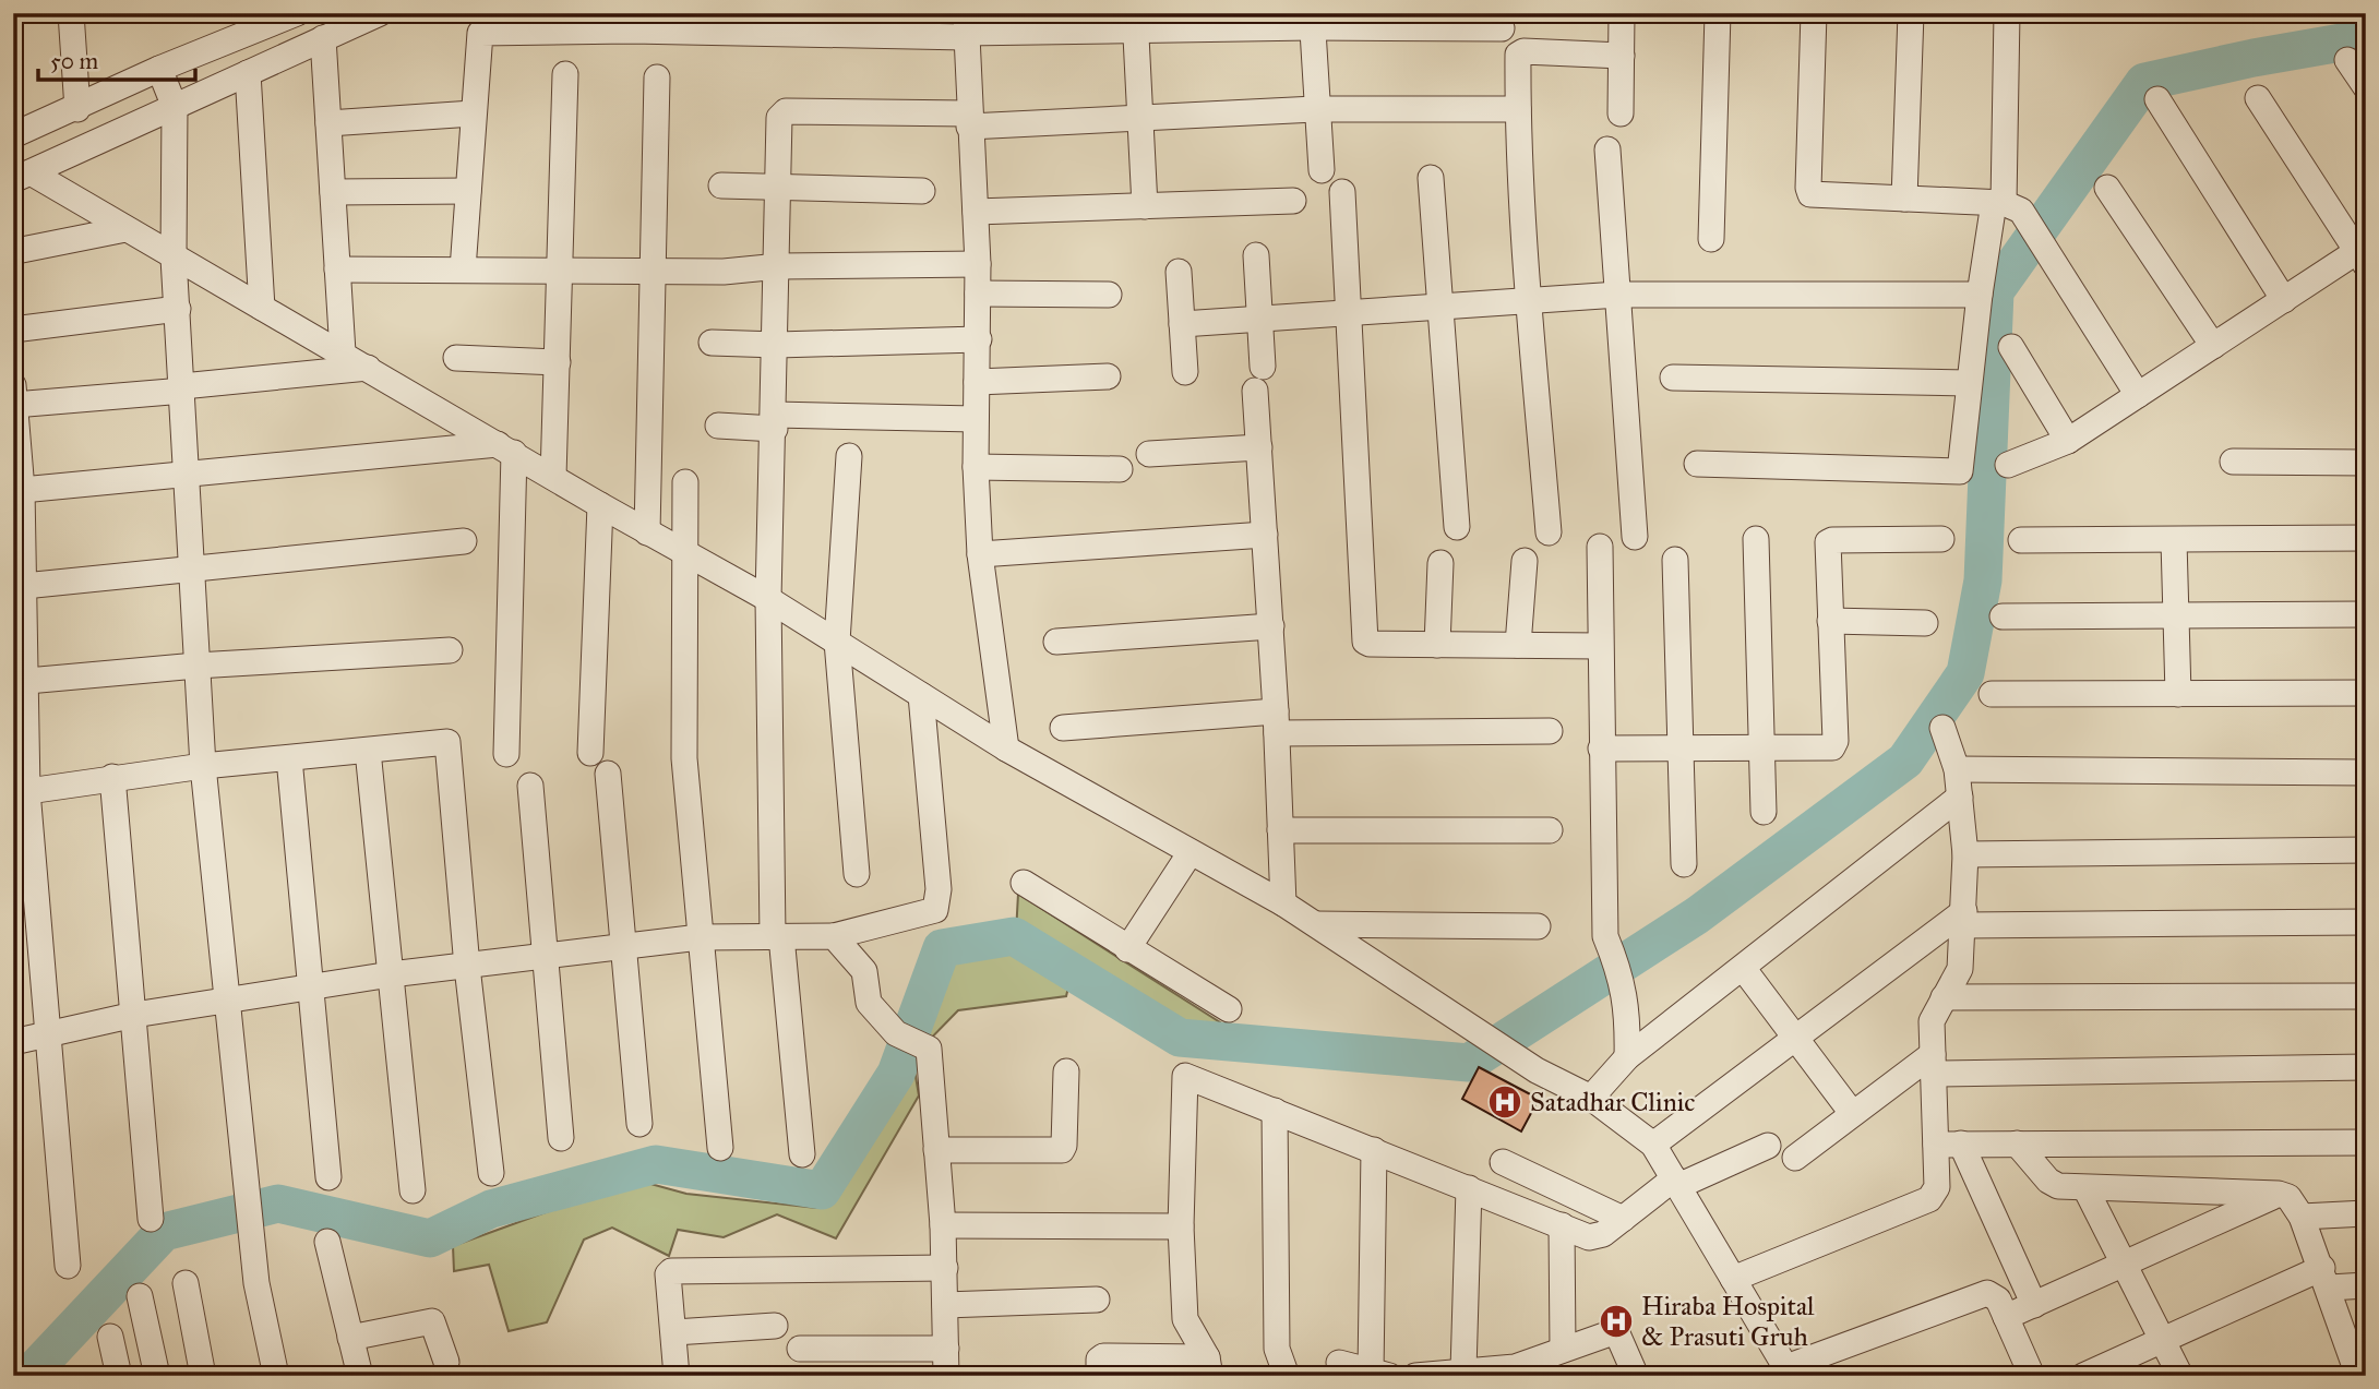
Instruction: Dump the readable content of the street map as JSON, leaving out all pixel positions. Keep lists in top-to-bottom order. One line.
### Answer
{"places":{"hospital":["Satadhar Clinic","Hiraba Hospital & Prasuti Gruh"]},"scale_bar":"50 m"}
